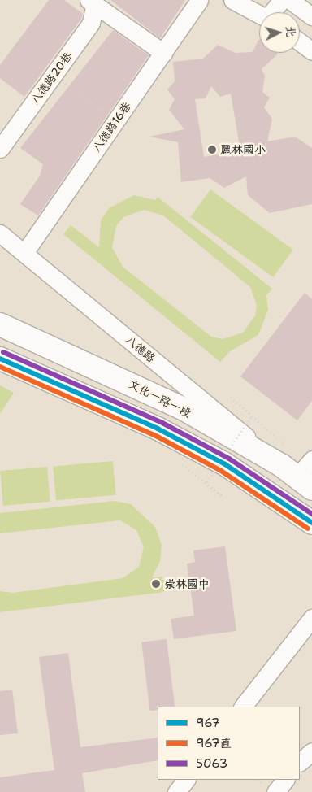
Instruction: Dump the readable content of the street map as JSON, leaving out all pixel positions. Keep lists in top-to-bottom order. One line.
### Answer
{"streets":{"main road":["文化一路一段"],"street":["八德路20巷","八德路16巷","八德路"]},"crossings":[["八德路16巷","八德路"],["八德路","文化一路一段"]],"places":["麗林國小","崇林國中"],"lines":["transit line 5063","transit line 967","transit line 967直"],"legend":["967","967直","5063"],"north":"right"}
